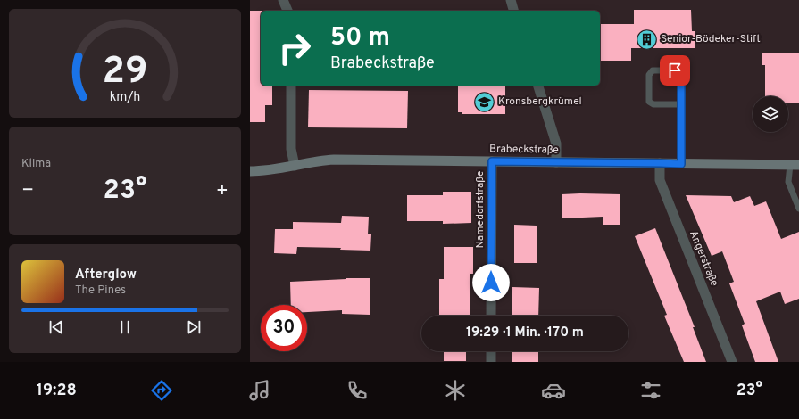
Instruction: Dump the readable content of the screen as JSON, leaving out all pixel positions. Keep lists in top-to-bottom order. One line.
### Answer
{"streets":{"main road":["Brabeckstraße"],"street":["Namedorfstraße","Angerstraße"]},"crossings":[["Brabeckstraße","Namedorfstraße"],["Brabeckstraße","Angerstraße"]],"places":{"building":["Senior-Bödeker-Stift"],"school or university":["Kronsbergkrümel"]},"page":{"turn":["50 m","Brabeckstraße"],"tile":"Klima","heat":["−","23°","+"],"song":["Afterglow","The Pines"],"limit":"30","trip":"19:29 · 1 Min. · 170 m","tabs":["19:28","23°"],"gauge":["29","km/h"]}}
